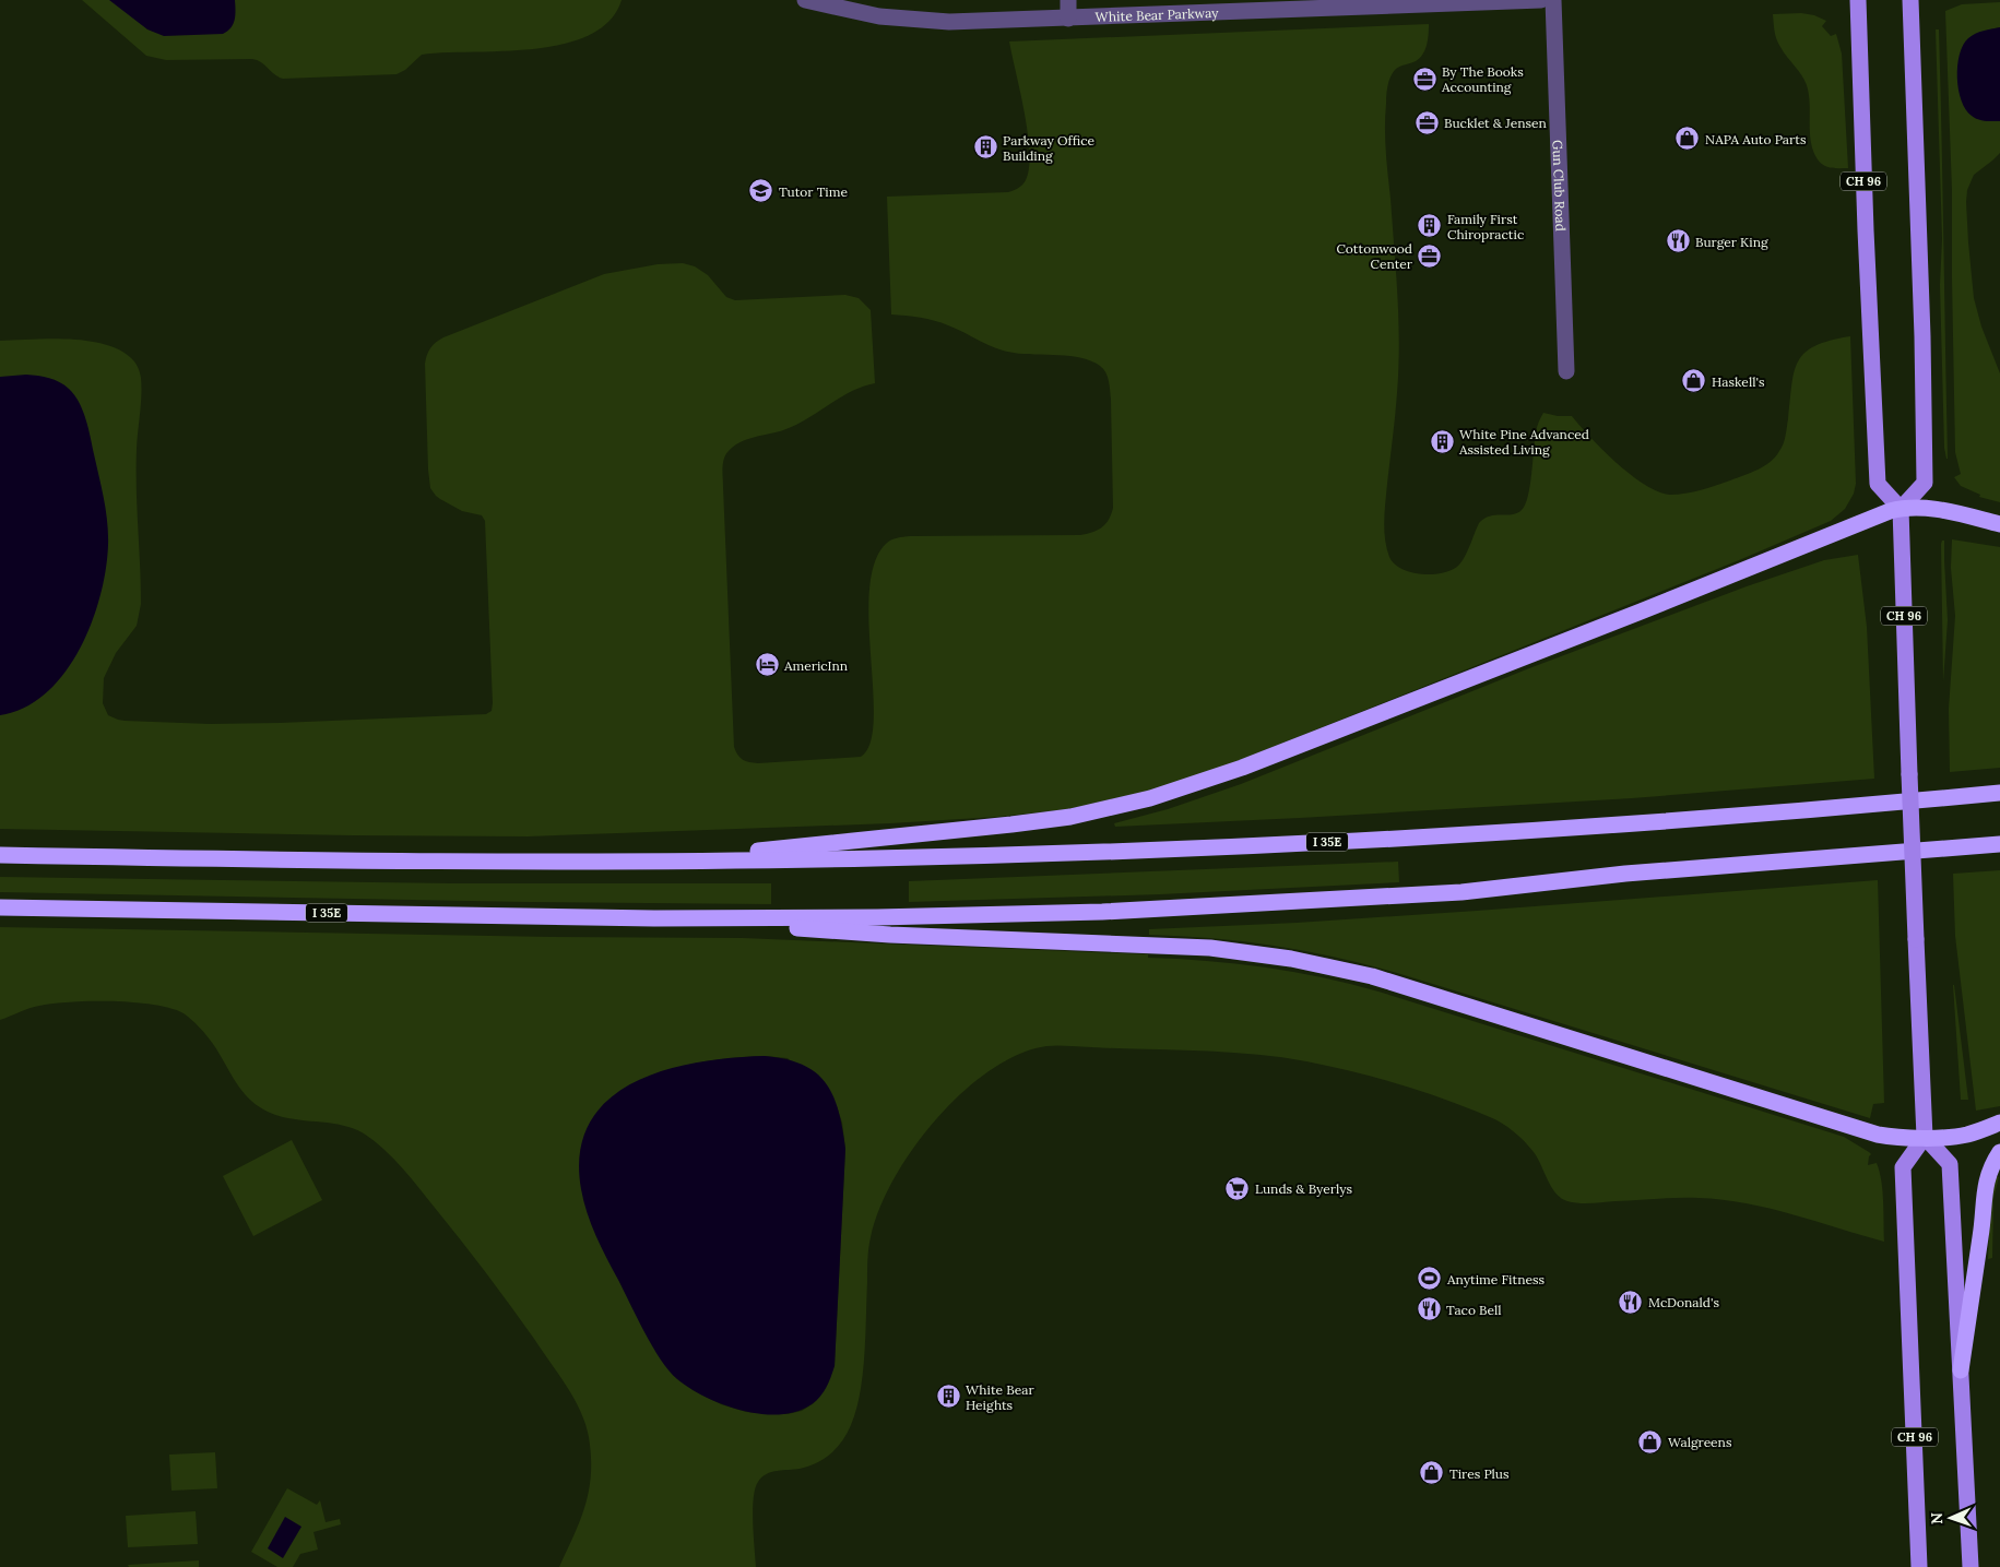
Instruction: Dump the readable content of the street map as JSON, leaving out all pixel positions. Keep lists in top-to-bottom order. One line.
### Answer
{"streets":{"highway":["I 35E"],"main road":["CH 96"],"street":["White Bear Parkway","Gun Club Road"]},"places":{"office":["By The Books Accounting","Bucklet & Jensen","Cottonwood Center"],"shop":["NAPA Auto Parts","Haskell's","Walgreens","Tires Plus"],"building":["Parkway Office Building","Family First Chiropractic","White Pine Advanced Assisted Living","White Bear Heights"],"school or university":["Tutor Time"],"restaurant":["Burger King","McDonald's","Taco Bell"],"hotel":["AmericInn"],"supermarket":["Lunds & Byerlys"],"sports":["Anytime Fitness"]},"north":"left"}
